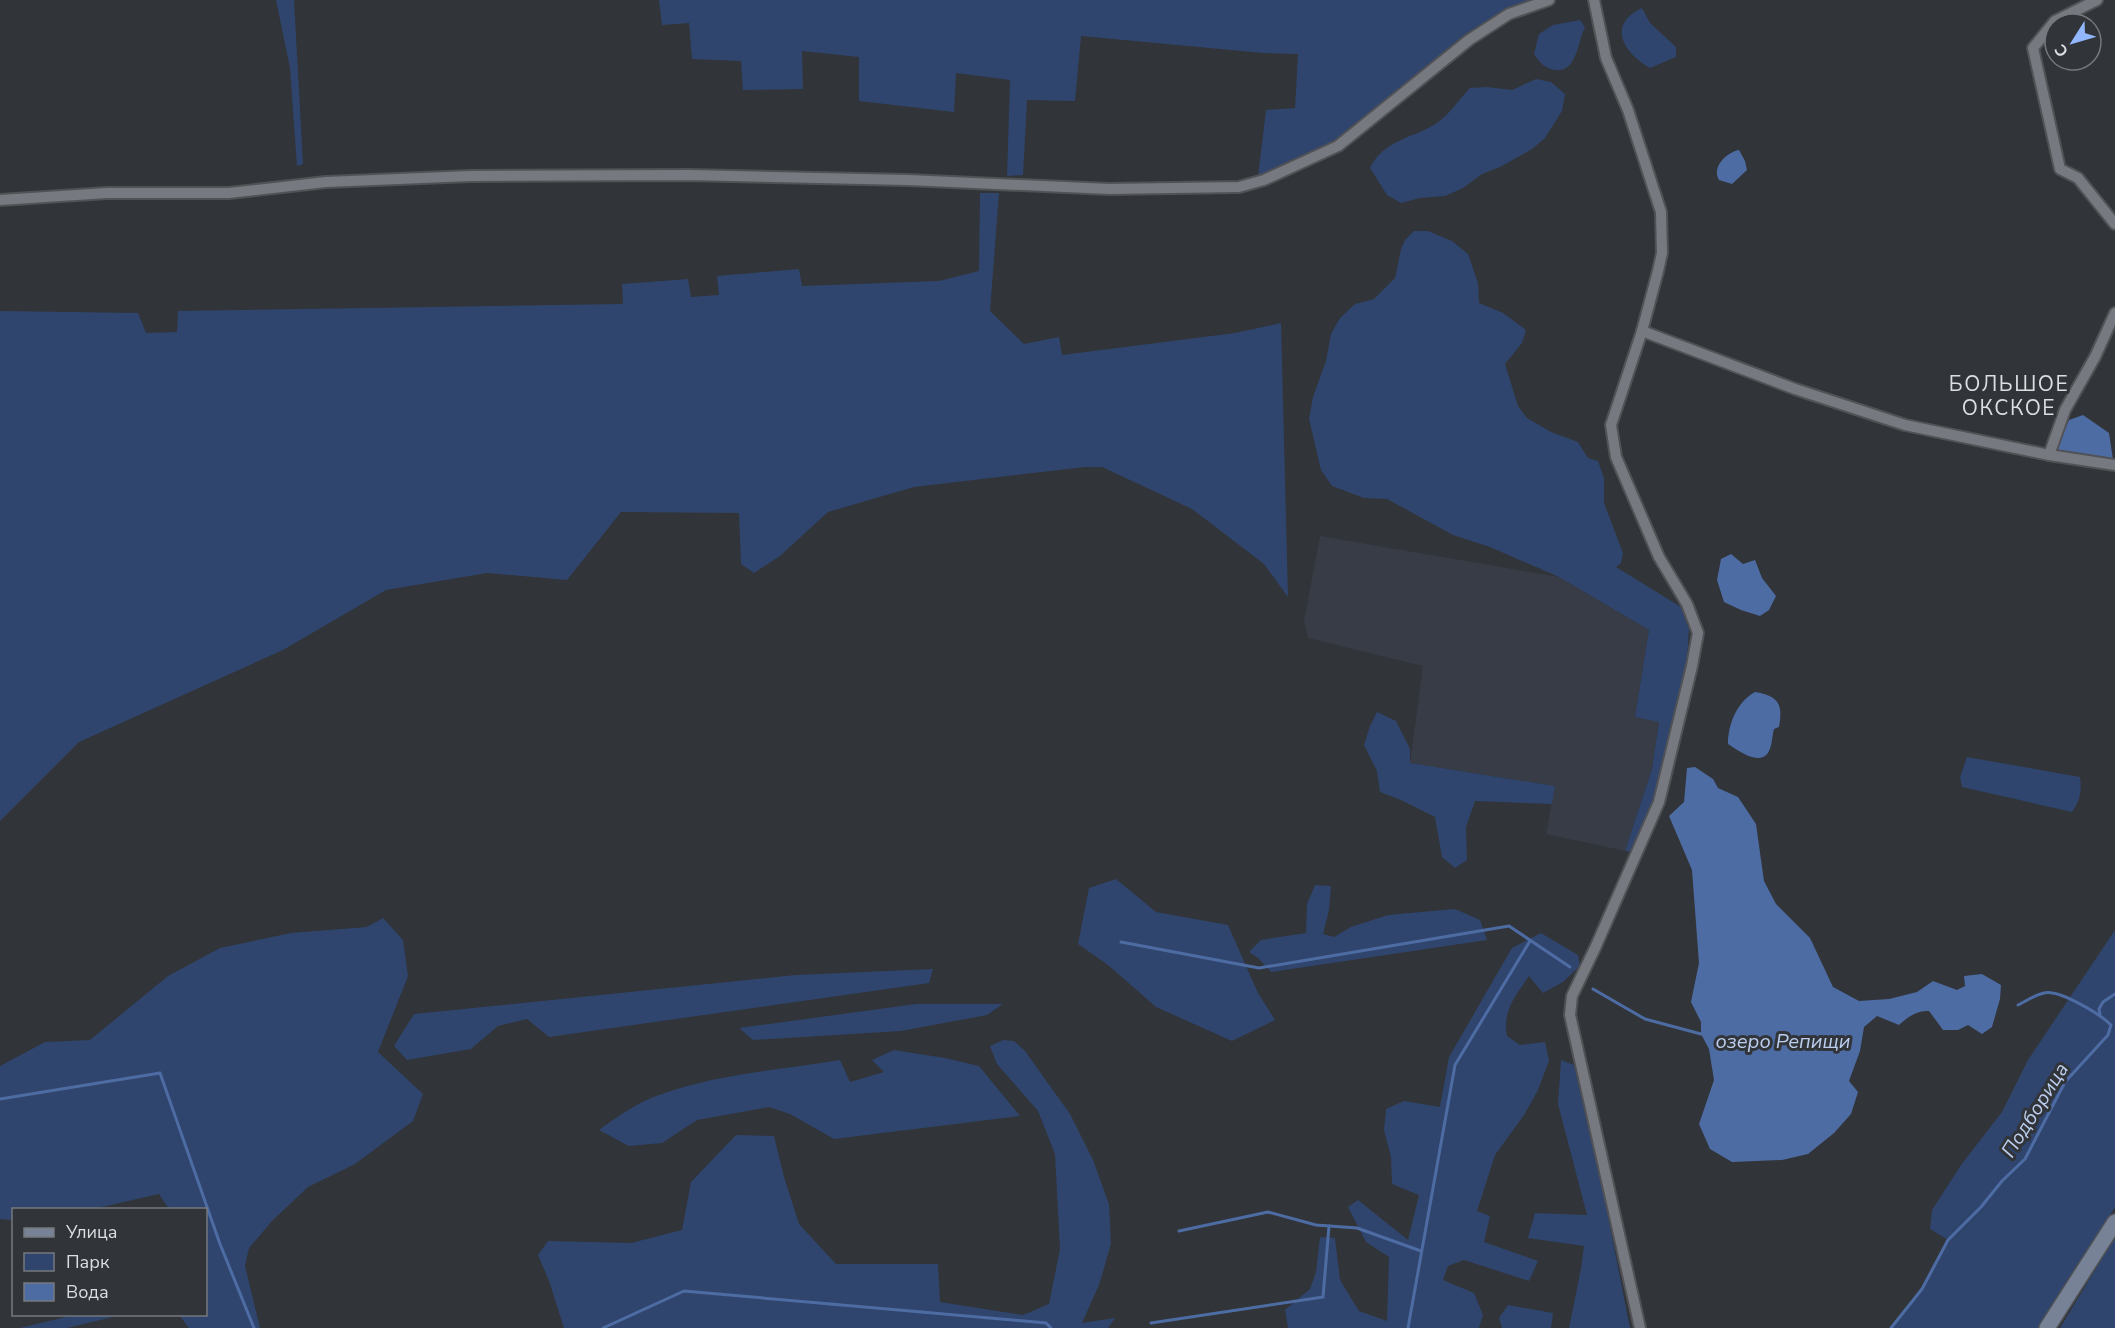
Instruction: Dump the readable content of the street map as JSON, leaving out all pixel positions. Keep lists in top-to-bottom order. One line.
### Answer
{"districts":["БОЛЬШОЕ ОКСКОЕ"],"water":["озеро Репищи","Подборица"],"legend":["Улица","Парк","Вода"],"north":"bottom left"}
